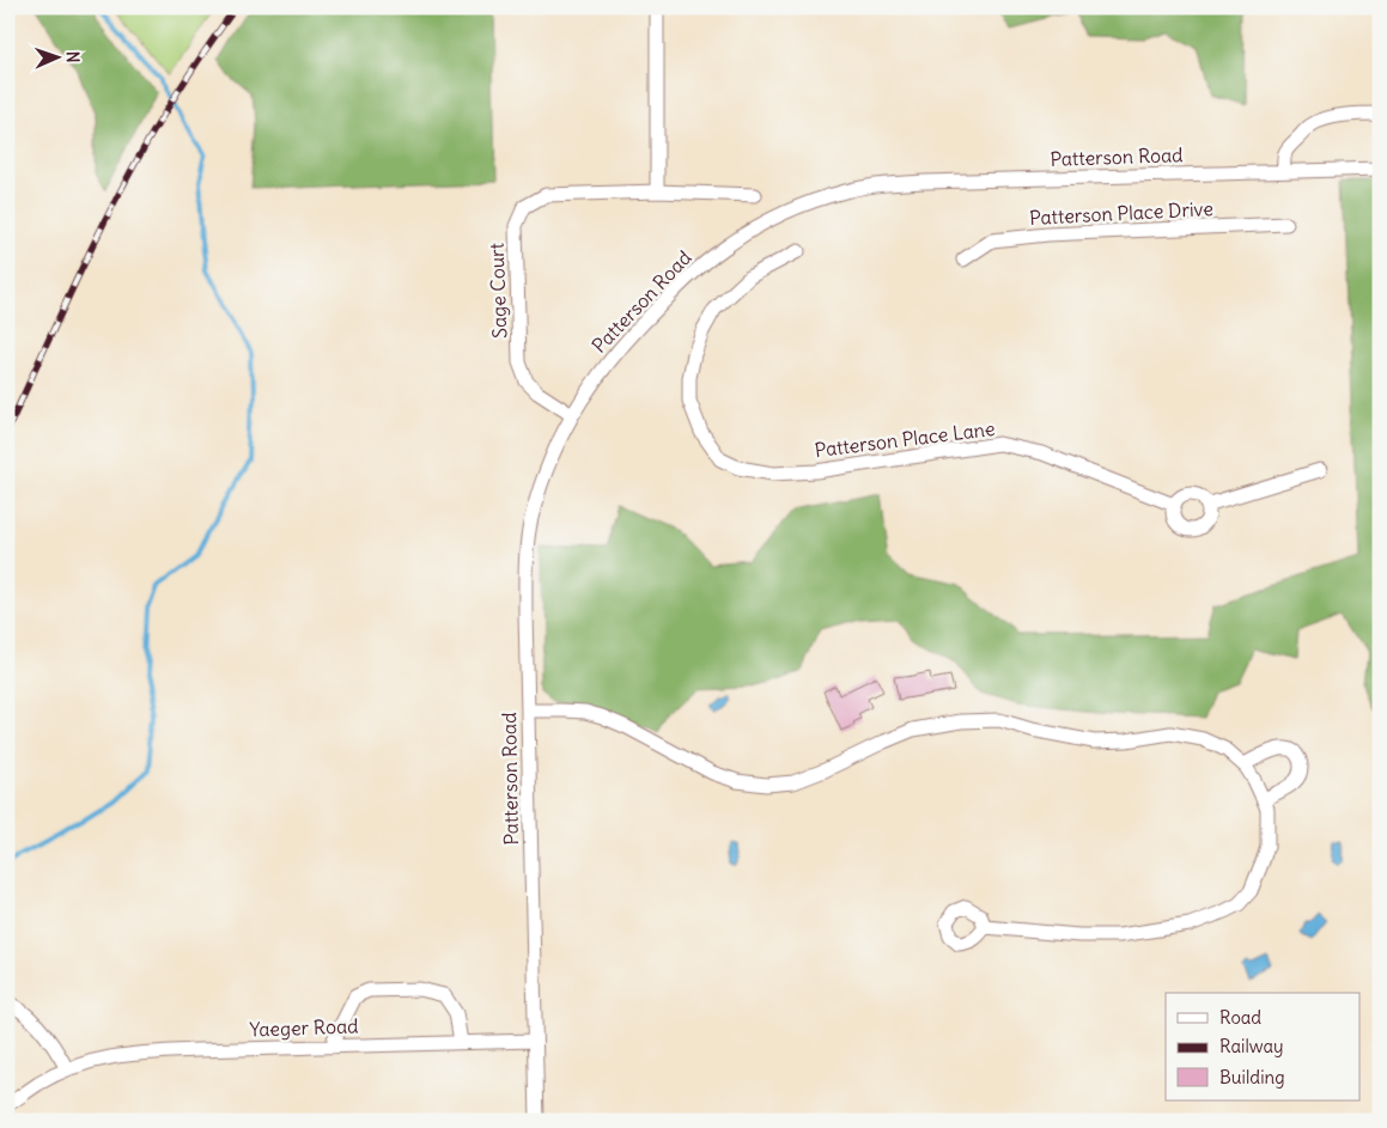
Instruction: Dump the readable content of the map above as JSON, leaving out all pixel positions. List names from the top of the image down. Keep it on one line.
{"streets":{"street":["Patterson Road","Patterson Place Drive","Sage Court","Patterson Place Lane","Yaeger Road"]},"crossings":[["Patterson Road","Sage Court"],["Patterson Road","Yaeger Road"]],"legend":["Road","Railway","Building"],"north":"right"}
